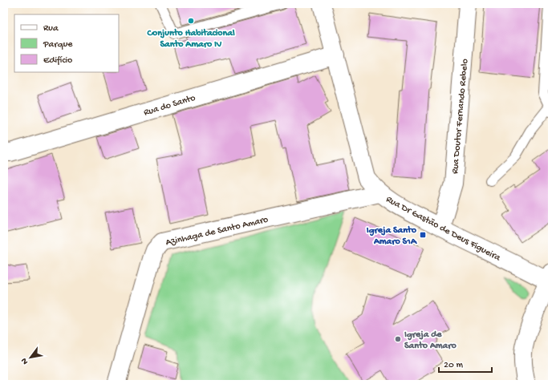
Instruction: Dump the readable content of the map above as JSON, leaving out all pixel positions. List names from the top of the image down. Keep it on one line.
{"streets":{"street":["Rua do Santo","Rua Doutor Fernando Rebelo","Rua Dr Gastão de Deus Figueira","Azinhaga de Santo Amaro"]},"crossings":[["Rua do Santo","Rua Dr Gastão de Deus Figueira"],["Rua Doutor Fernando Rebelo","Rua Dr Gastão de Deus Figueira"],["Rua Dr Gastão de Deus Figueira","Azinhaga de Santo Amaro"]],"places":{"other":["Conjunto Habitacional Santo Amaro IV","Igreja de Santo Amaro"],"transit":["Igreja Santo Amaro S1A"]},"legend":["Rua","Parque","Edifício"],"scale_bar":"20 m","north":"bottom left"}
